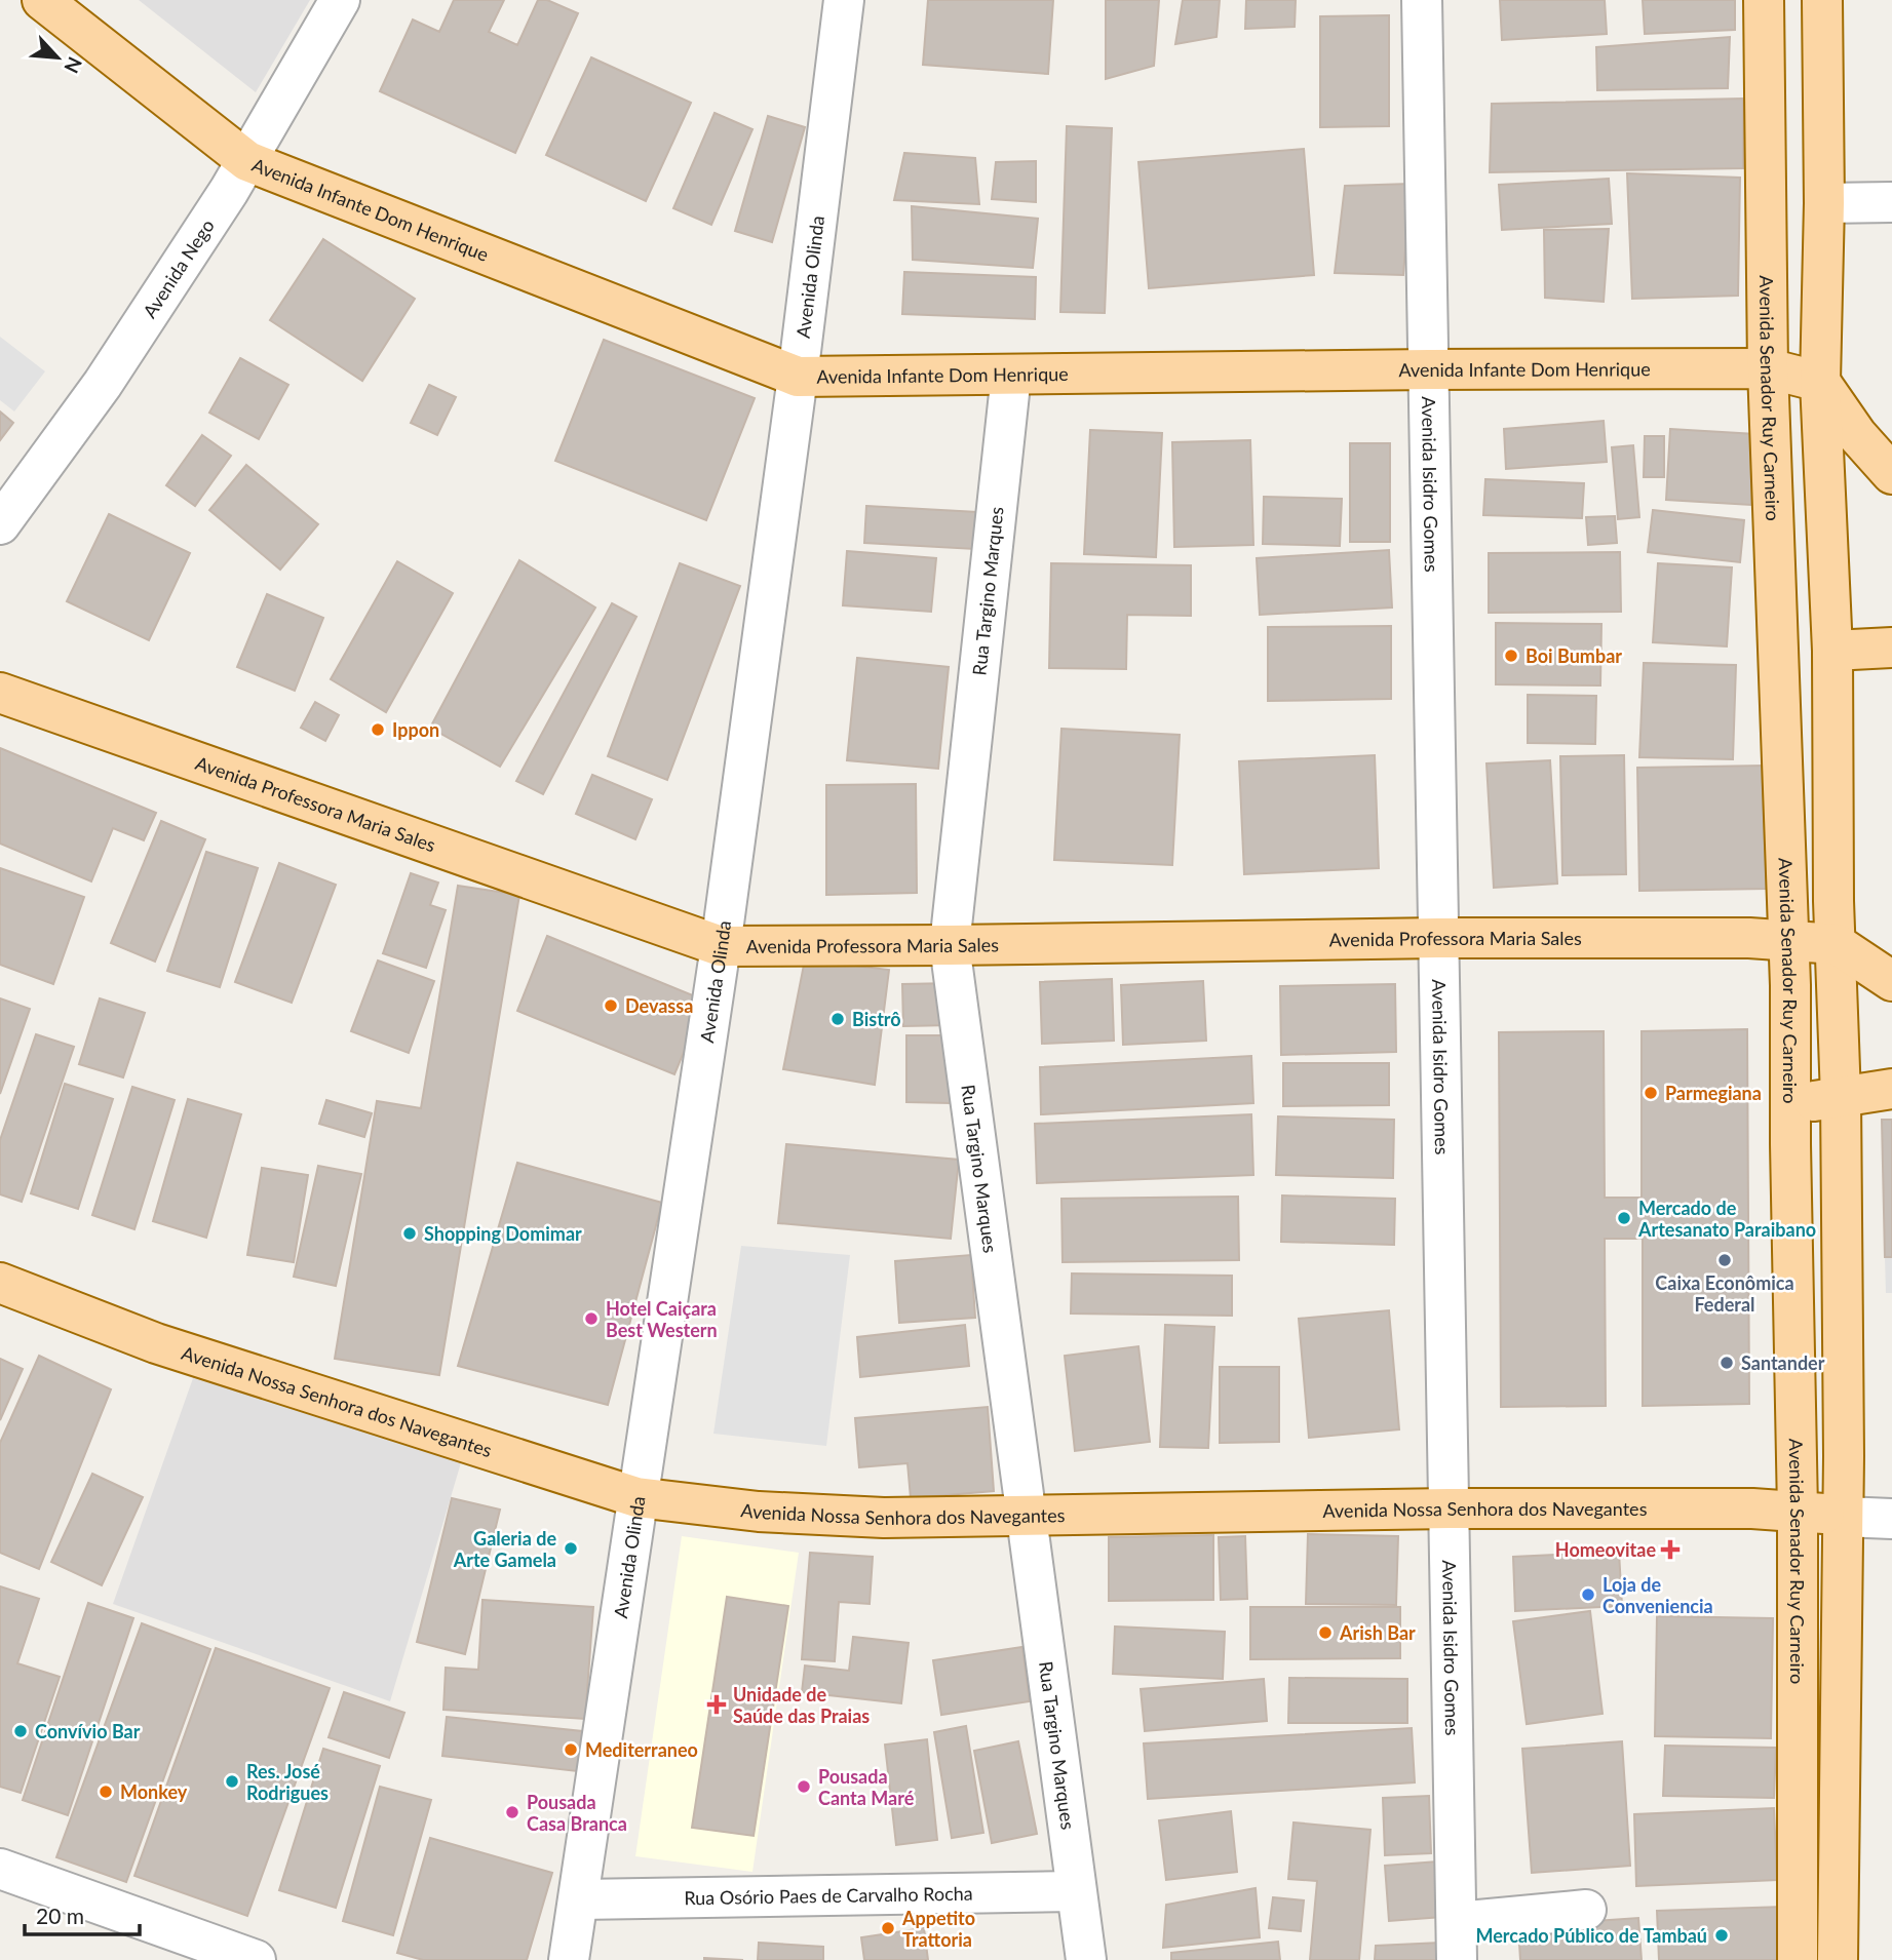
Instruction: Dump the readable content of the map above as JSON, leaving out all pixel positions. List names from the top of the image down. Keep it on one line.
{"streets":{"main road":["Avenida Infante Dom Henrique","Avenida Senador Ruy Carneiro","Avenida Professora Maria Sales","Avenida Nossa Senhora dos Navegantes"],"street":["Avenida Nego","Avenida Olinda","Avenida Isidro Gomes","Rua Targino Marques","Rua Osório Paes de Carvalho Rocha"]},"crossings":[["Avenida Infante Dom Henrique","Avenida Nego"],["Avenida Infante Dom Henrique","Avenida Olinda"],["Avenida Infante Dom Henrique","Avenida Senador Ruy Carneiro"],["Avenida Infante Dom Henrique","Avenida Isidro Gomes"],["Avenida Infante Dom Henrique","Rua Targino Marques"],["Avenida Olinda","Avenida Professora Maria Sales"],["Avenida Olinda","Avenida Nossa Senhora dos Navegantes"],["Avenida Olinda","Rua Osório Paes de Carvalho Rocha"],["Avenida Senador Ruy Carneiro","Avenida Professora Maria Sales"],["Avenida Senador Ruy Carneiro","Avenida Nossa Senhora dos Navegantes"],["Avenida Isidro Gomes","Avenida Professora Maria Sales"],["Avenida Isidro Gomes","Avenida Nossa Senhora dos Navegantes"],["Rua Targino Marques","Avenida Professora Maria Sales"],["Rua Targino Marques","Avenida Nossa Senhora dos Navegantes"],["Rua Targino Marques","Rua Osório Paes de Carvalho Rocha"]],"places":{"other":["Boi Bumbar","Ippon","Devassa","Bistrô","Parmegiana","Mercado de Artesanato Paraibano","Shopping Domimar","Caixa Econômica Federal","Hotel Caiçara Best Western","Santander","Galeria de Arte Gamela","Loja de Conveniencia","Arish Bar","Convívio Bar","Mediterraneo","Res. José Rodrigues","Pousada Canta Maré","Monkey","Pousada Casa Branca","Appetito Trattoria","Mercado Público de Tambaú"],"health":["Homeovitae","Unidade de Saúde das Praias"]},"scale_bar":"20 m","north":"bottom right"}
